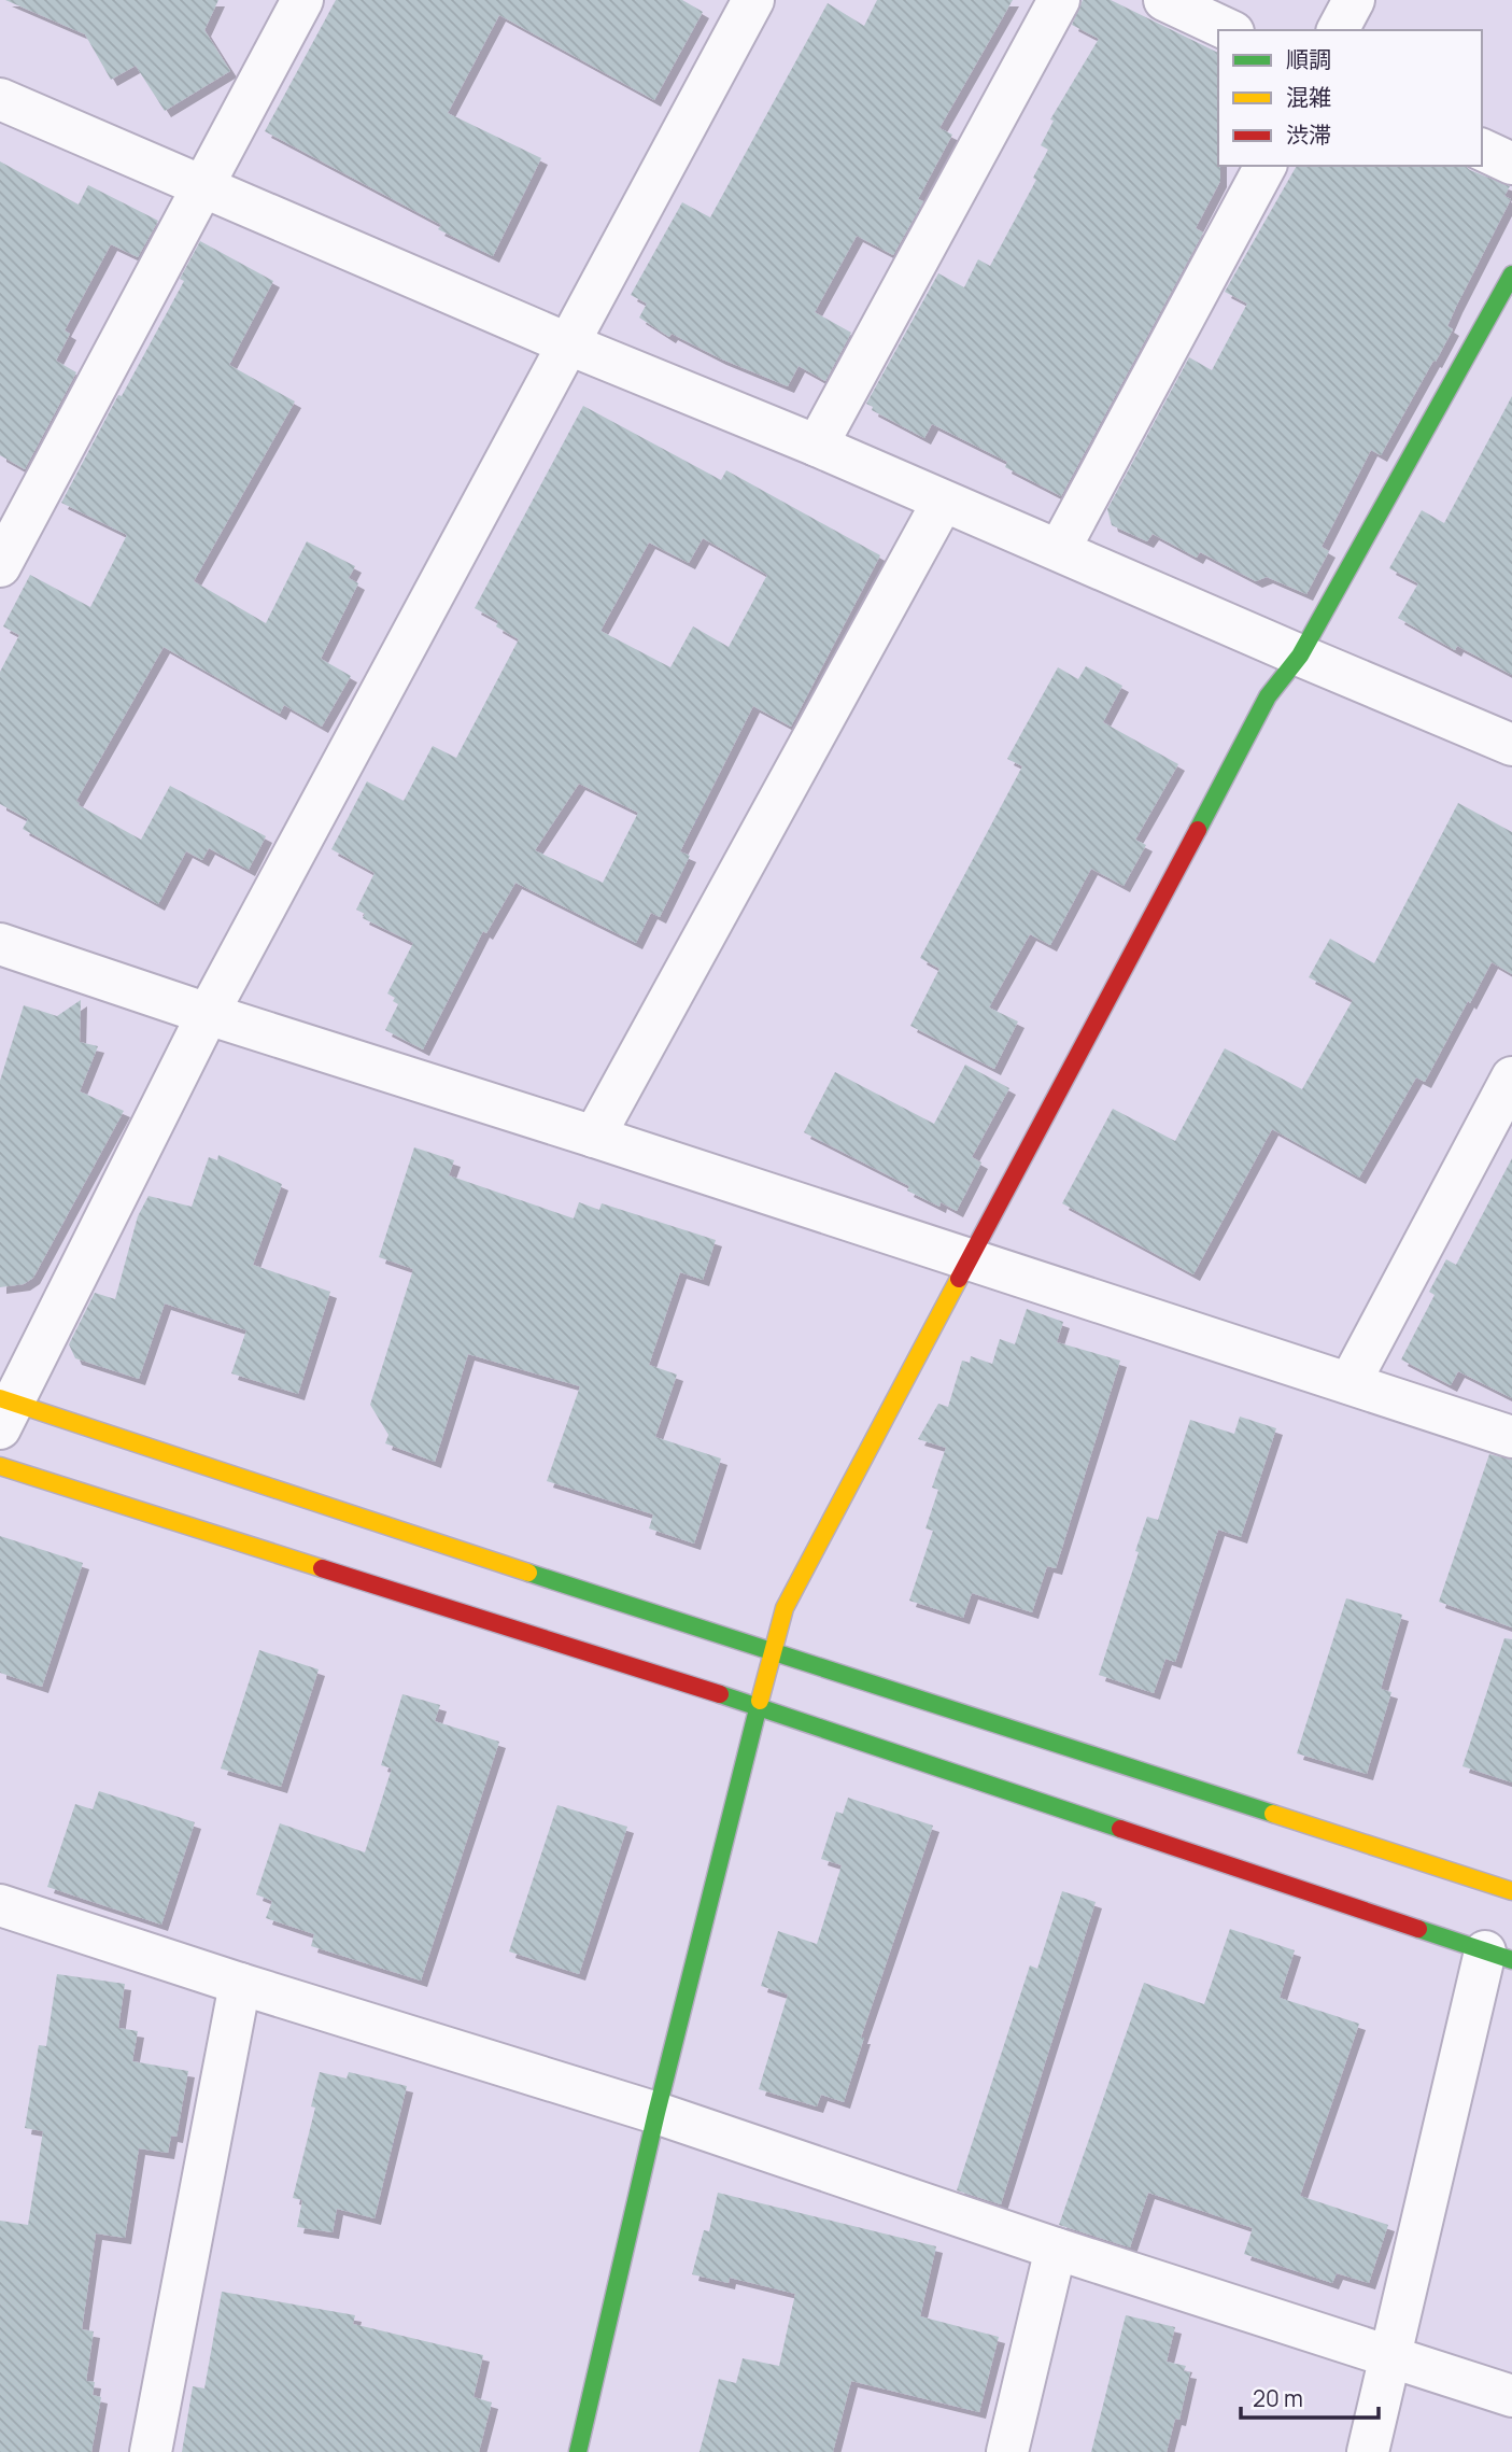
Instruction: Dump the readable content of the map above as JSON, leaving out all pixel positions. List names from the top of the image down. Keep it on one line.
{"legend":["順調","混雑","渋滞"],"scale_bar":"20 m"}
